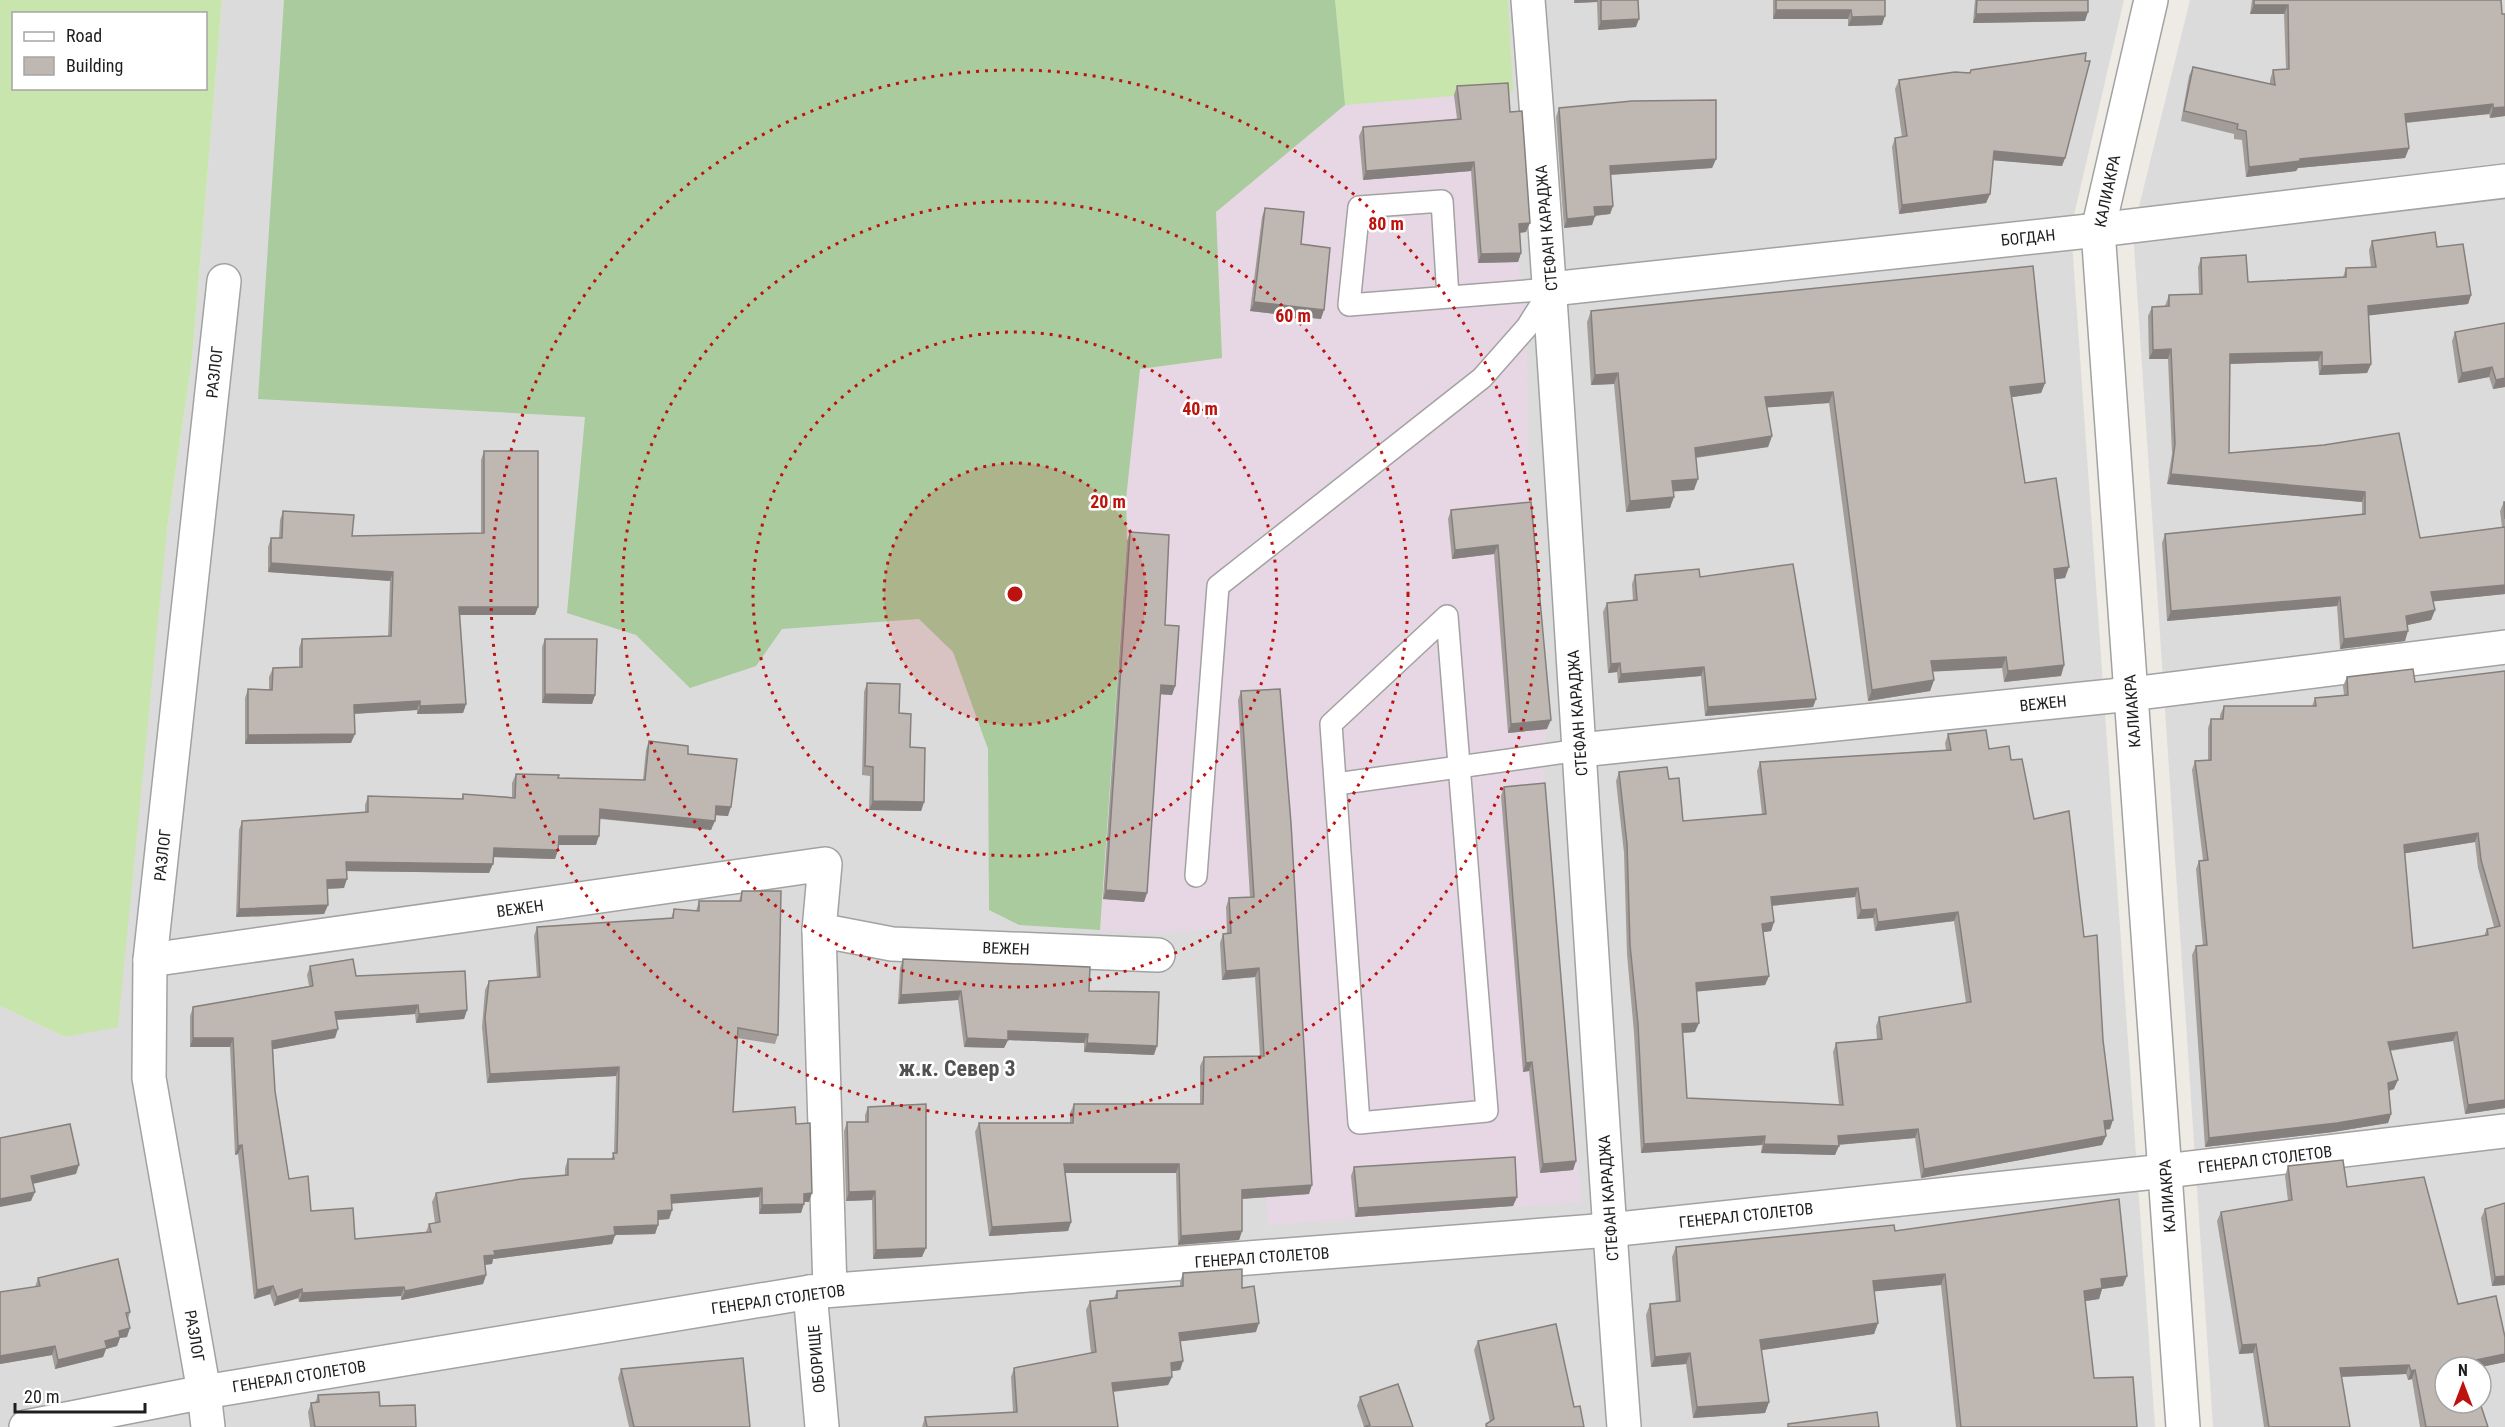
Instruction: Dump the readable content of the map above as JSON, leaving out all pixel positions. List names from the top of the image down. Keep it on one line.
{"streets":{"street":["КАЛИАКРА","СТЕФАН КАРАДЖА","БОГДАН","РАЗЛОГ","ВЕЖЕН","ГЕНЕРАЛ СТОЛЕТОВ","ОБОРИЩЕ"]},"crossings":[["КАЛИАКРА","БОГДАН"],["КАЛИАКРА","ВЕЖЕН"],["КАЛИАКРА","ГЕНЕРАЛ СТОЛЕТОВ"],["СТЕФАН КАРАДЖА","БОГДАН"],["СТЕФАН КАРАДЖА","ВЕЖЕН"],["СТЕФАН КАРАДЖА","ГЕНЕРАЛ СТОЛЕТОВ"],["РАЗЛОГ","ВЕЖЕН"],["РАЗЛОГ","ГЕНЕРАЛ СТОЛЕТОВ"],["ВЕЖЕН","ГЕНЕРАЛ СТОЛЕТОВ"],["ВЕЖЕН","ОБОРИЩЕ"],["ГЕНЕРАЛ СТОЛЕТОВ","ОБОРИЩЕ"]],"districts":["ж.к. Север 3"],"legend":["Road","Building"],"scale_bar":"20 m","north":"top","rings":["80 m","60 m","40 m","20 m"]}
